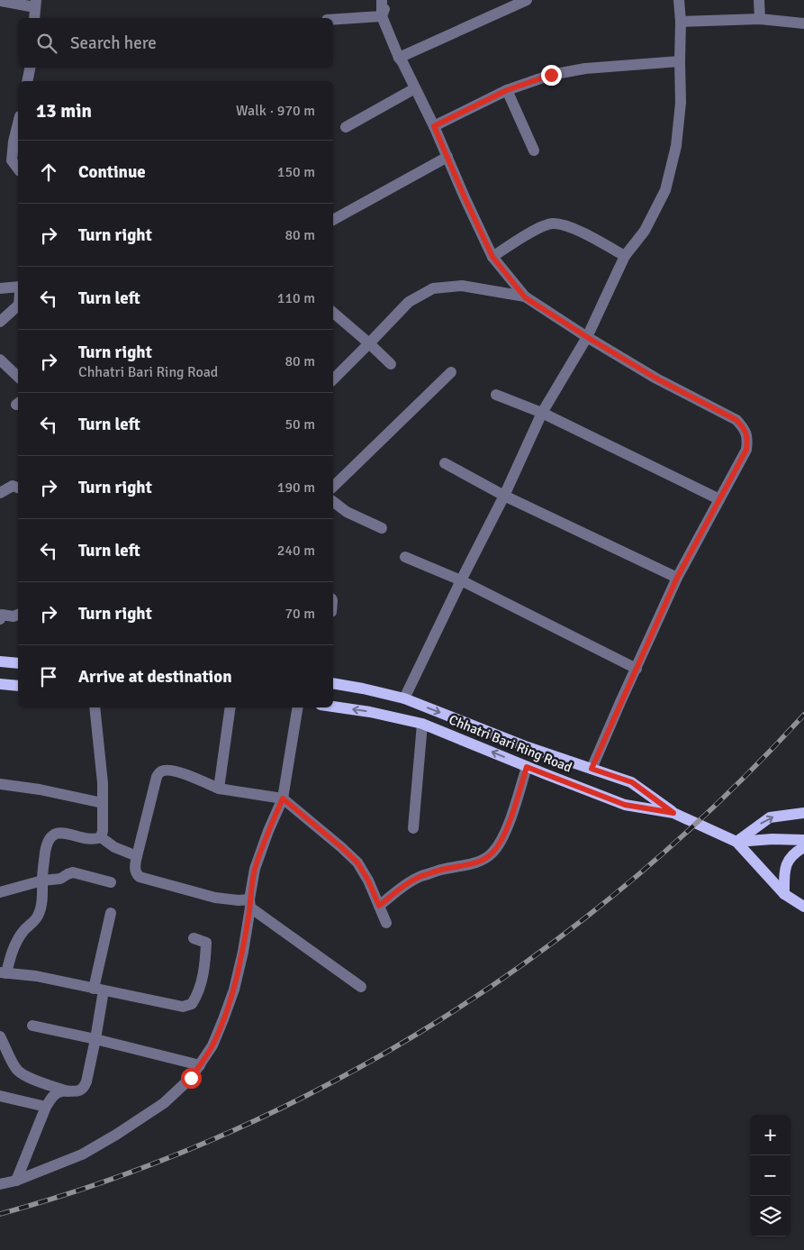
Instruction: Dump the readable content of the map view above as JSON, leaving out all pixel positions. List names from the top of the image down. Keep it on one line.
{"streets":{"main road":["Chhatri Bari Ring Road"]},"page":{"search":"Search here","heading":["13 min","Walk · 970 m"],"list":[["Continue","150 m"],["Turn right","80 m"],["Turn left","110 m"],["Turn right","Chhatri Bari Ring Road","80 m"],["Turn left","50 m"],["Turn right","190 m"],["Turn left","240 m"],["Turn right","70 m"],"Arrive at destination"],"map_buttons":["+","−"]}}
